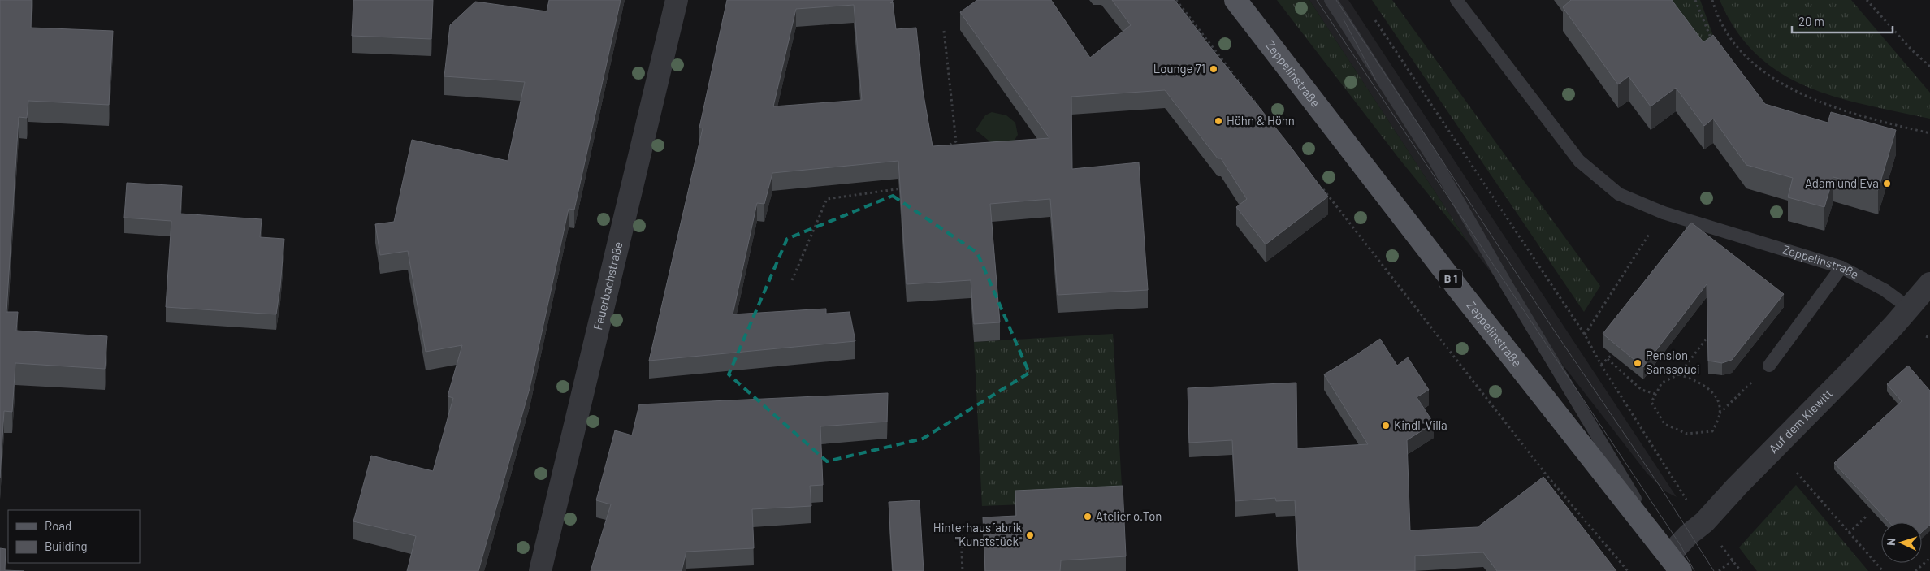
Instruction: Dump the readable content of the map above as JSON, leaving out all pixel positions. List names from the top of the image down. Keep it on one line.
{"streets":{"main road":["Zeppelinstraße","B 1"],"street":["Feuerbachstraße","Auf dem Kiewitt"]},"crossings":[["Zeppelinstraße","Auf dem Kiewitt"]],"places":["Lounge 71","Höhn & Höhn","Adam und Eva","Pension Sanssouci","Kindl-Villa","Atelier o.Ton","Hinterhausfabrik \"Kunststück\""],"legend":["Road","Building"],"scale_bar":"20 m","north":"left"}
